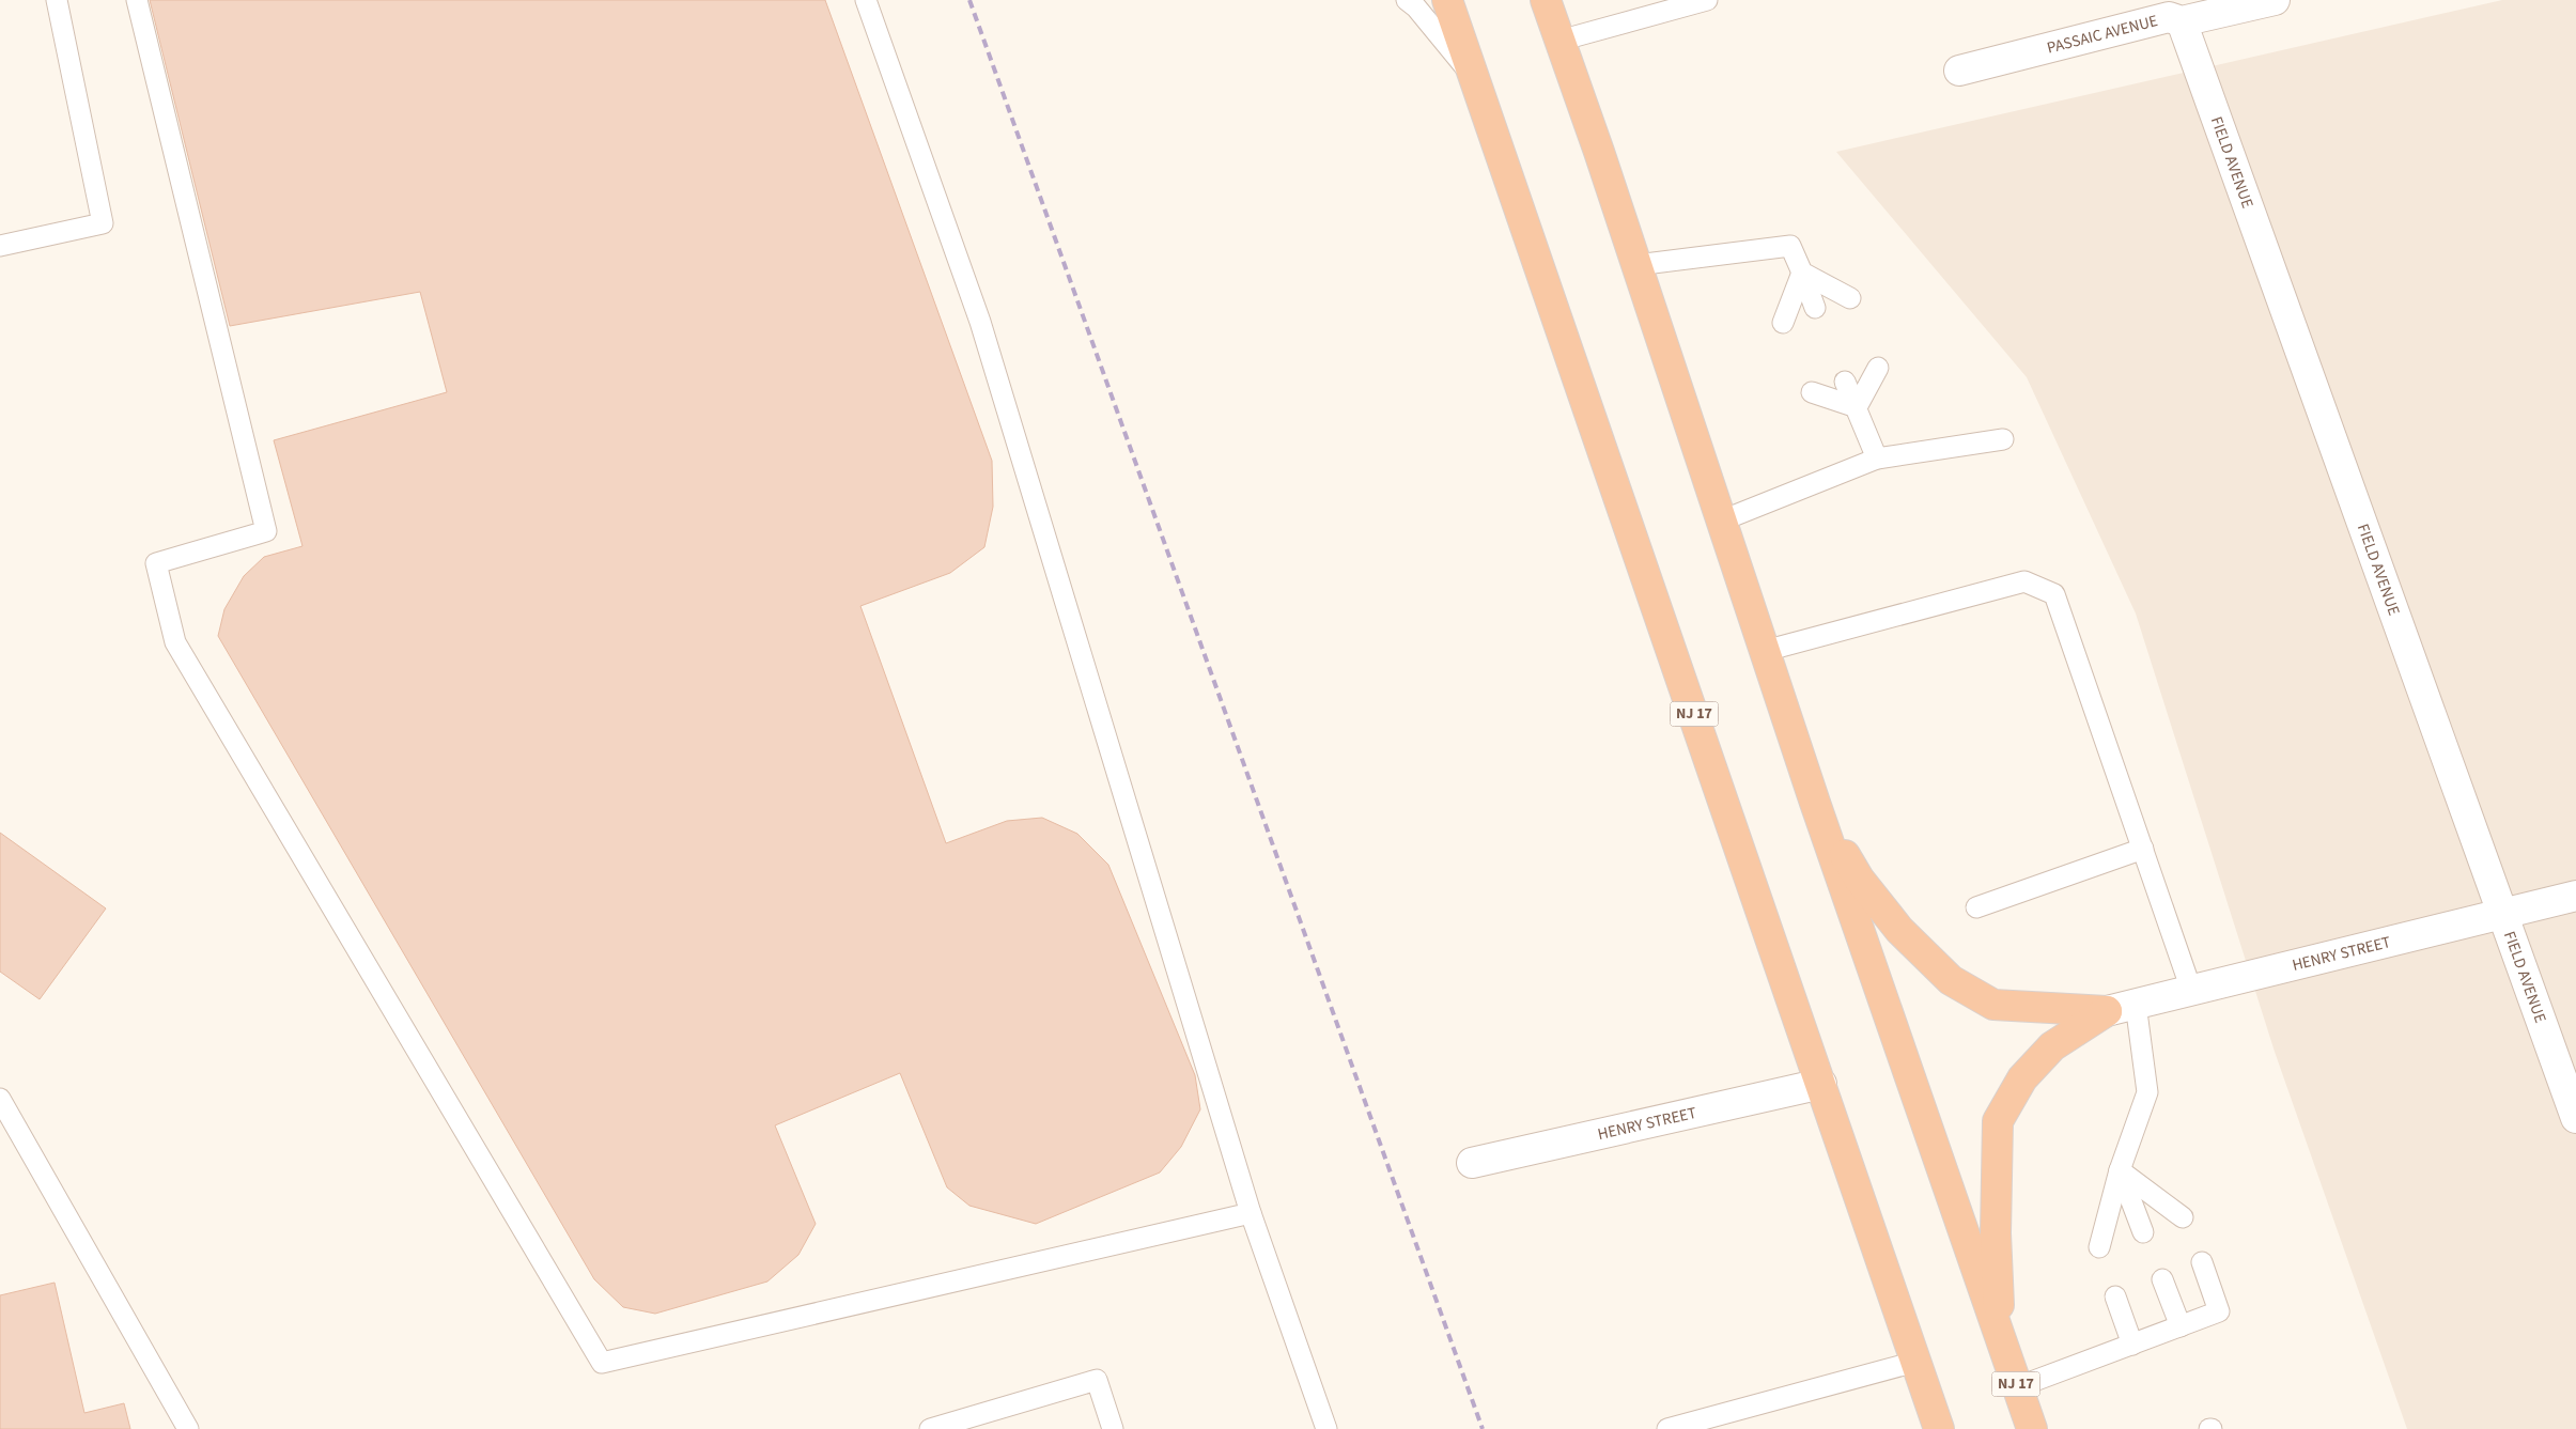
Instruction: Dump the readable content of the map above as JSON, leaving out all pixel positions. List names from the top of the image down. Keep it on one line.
{"streets":{"highway":["NJ 17"],"street":["PASSAIC AVENUE","FIELD AVENUE","HENRY STREET"]},"crossings":[["PASSAIC AVENUE","FIELD AVENUE"],["FIELD AVENUE","HENRY STREET"],["NJ 17","HENRY STREET"]]}
